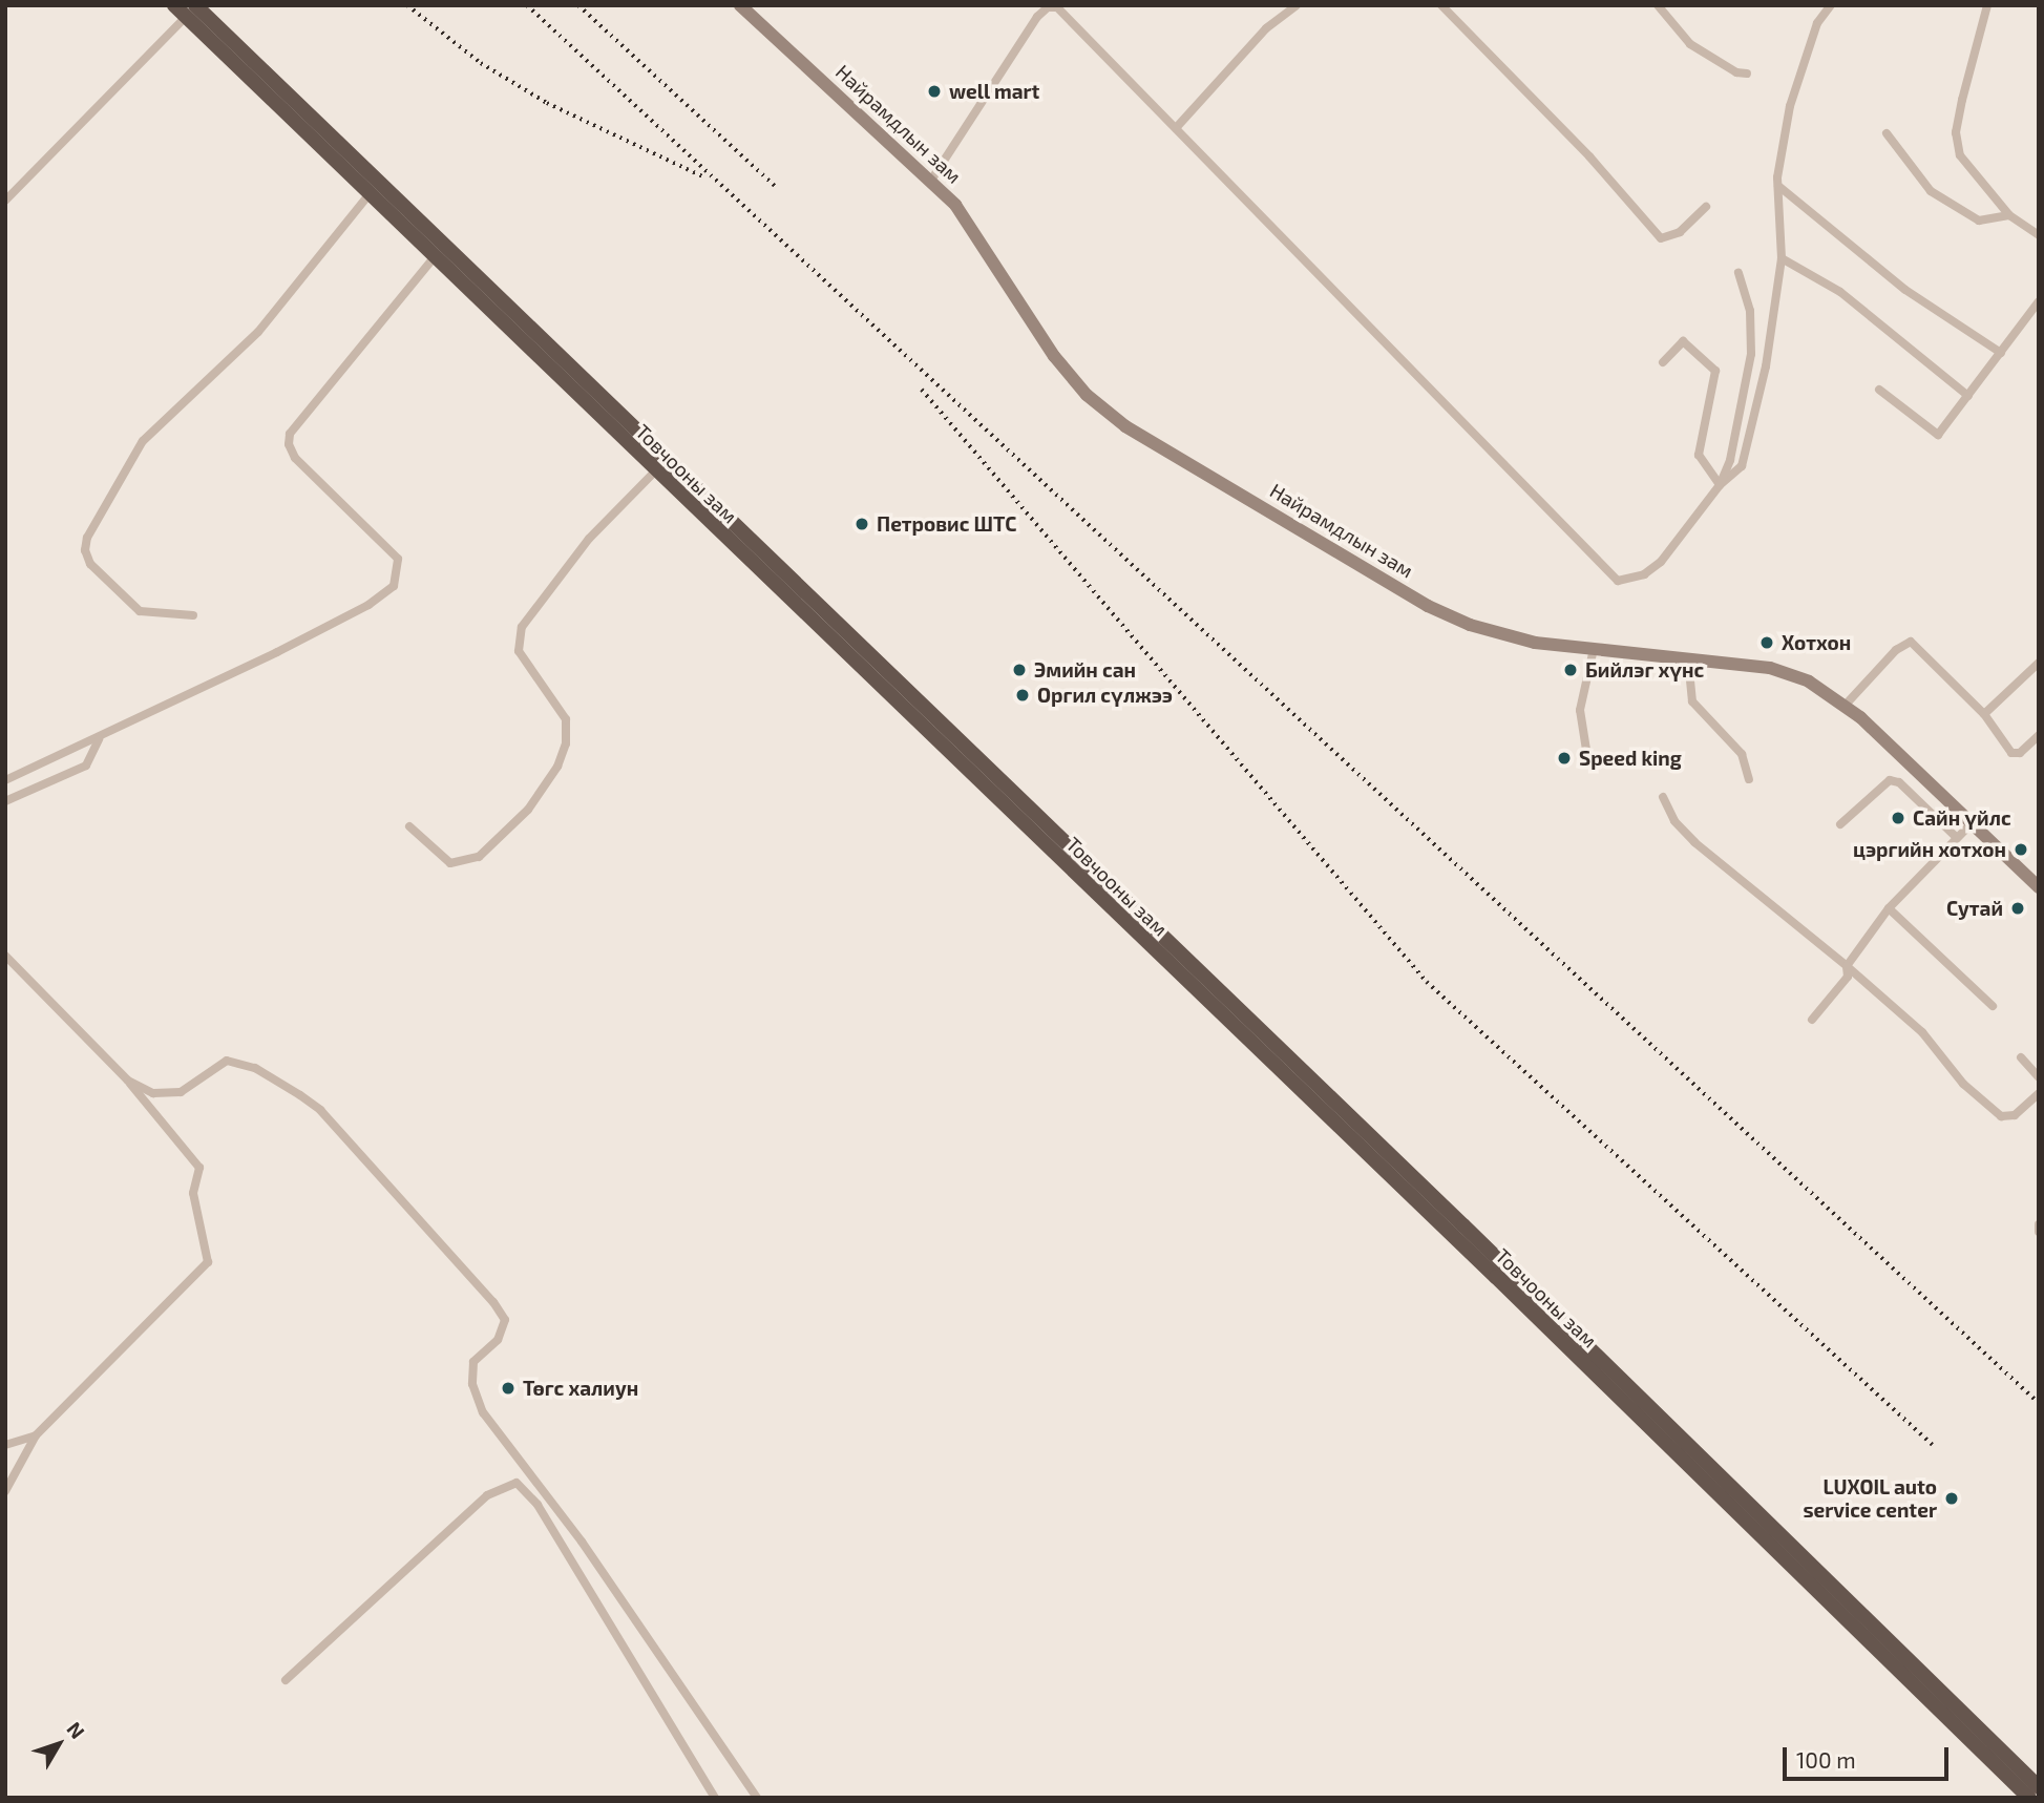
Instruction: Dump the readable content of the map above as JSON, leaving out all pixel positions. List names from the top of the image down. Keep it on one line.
{"streets":{"highway":["Товчооны зам"],"main road":["Найрамдлын зам"]},"places":["well mart","Петровис ШТС","Хотхон","Эмийн сан","Бийлэг хүнс","Оргил сүлжээ","Speed king","Сайн үйлс","цэргийн хотхон","Сутай","Төгс халиун","LUXOIL auto service center"],"scale_bar":"100 m","north":"top right"}
